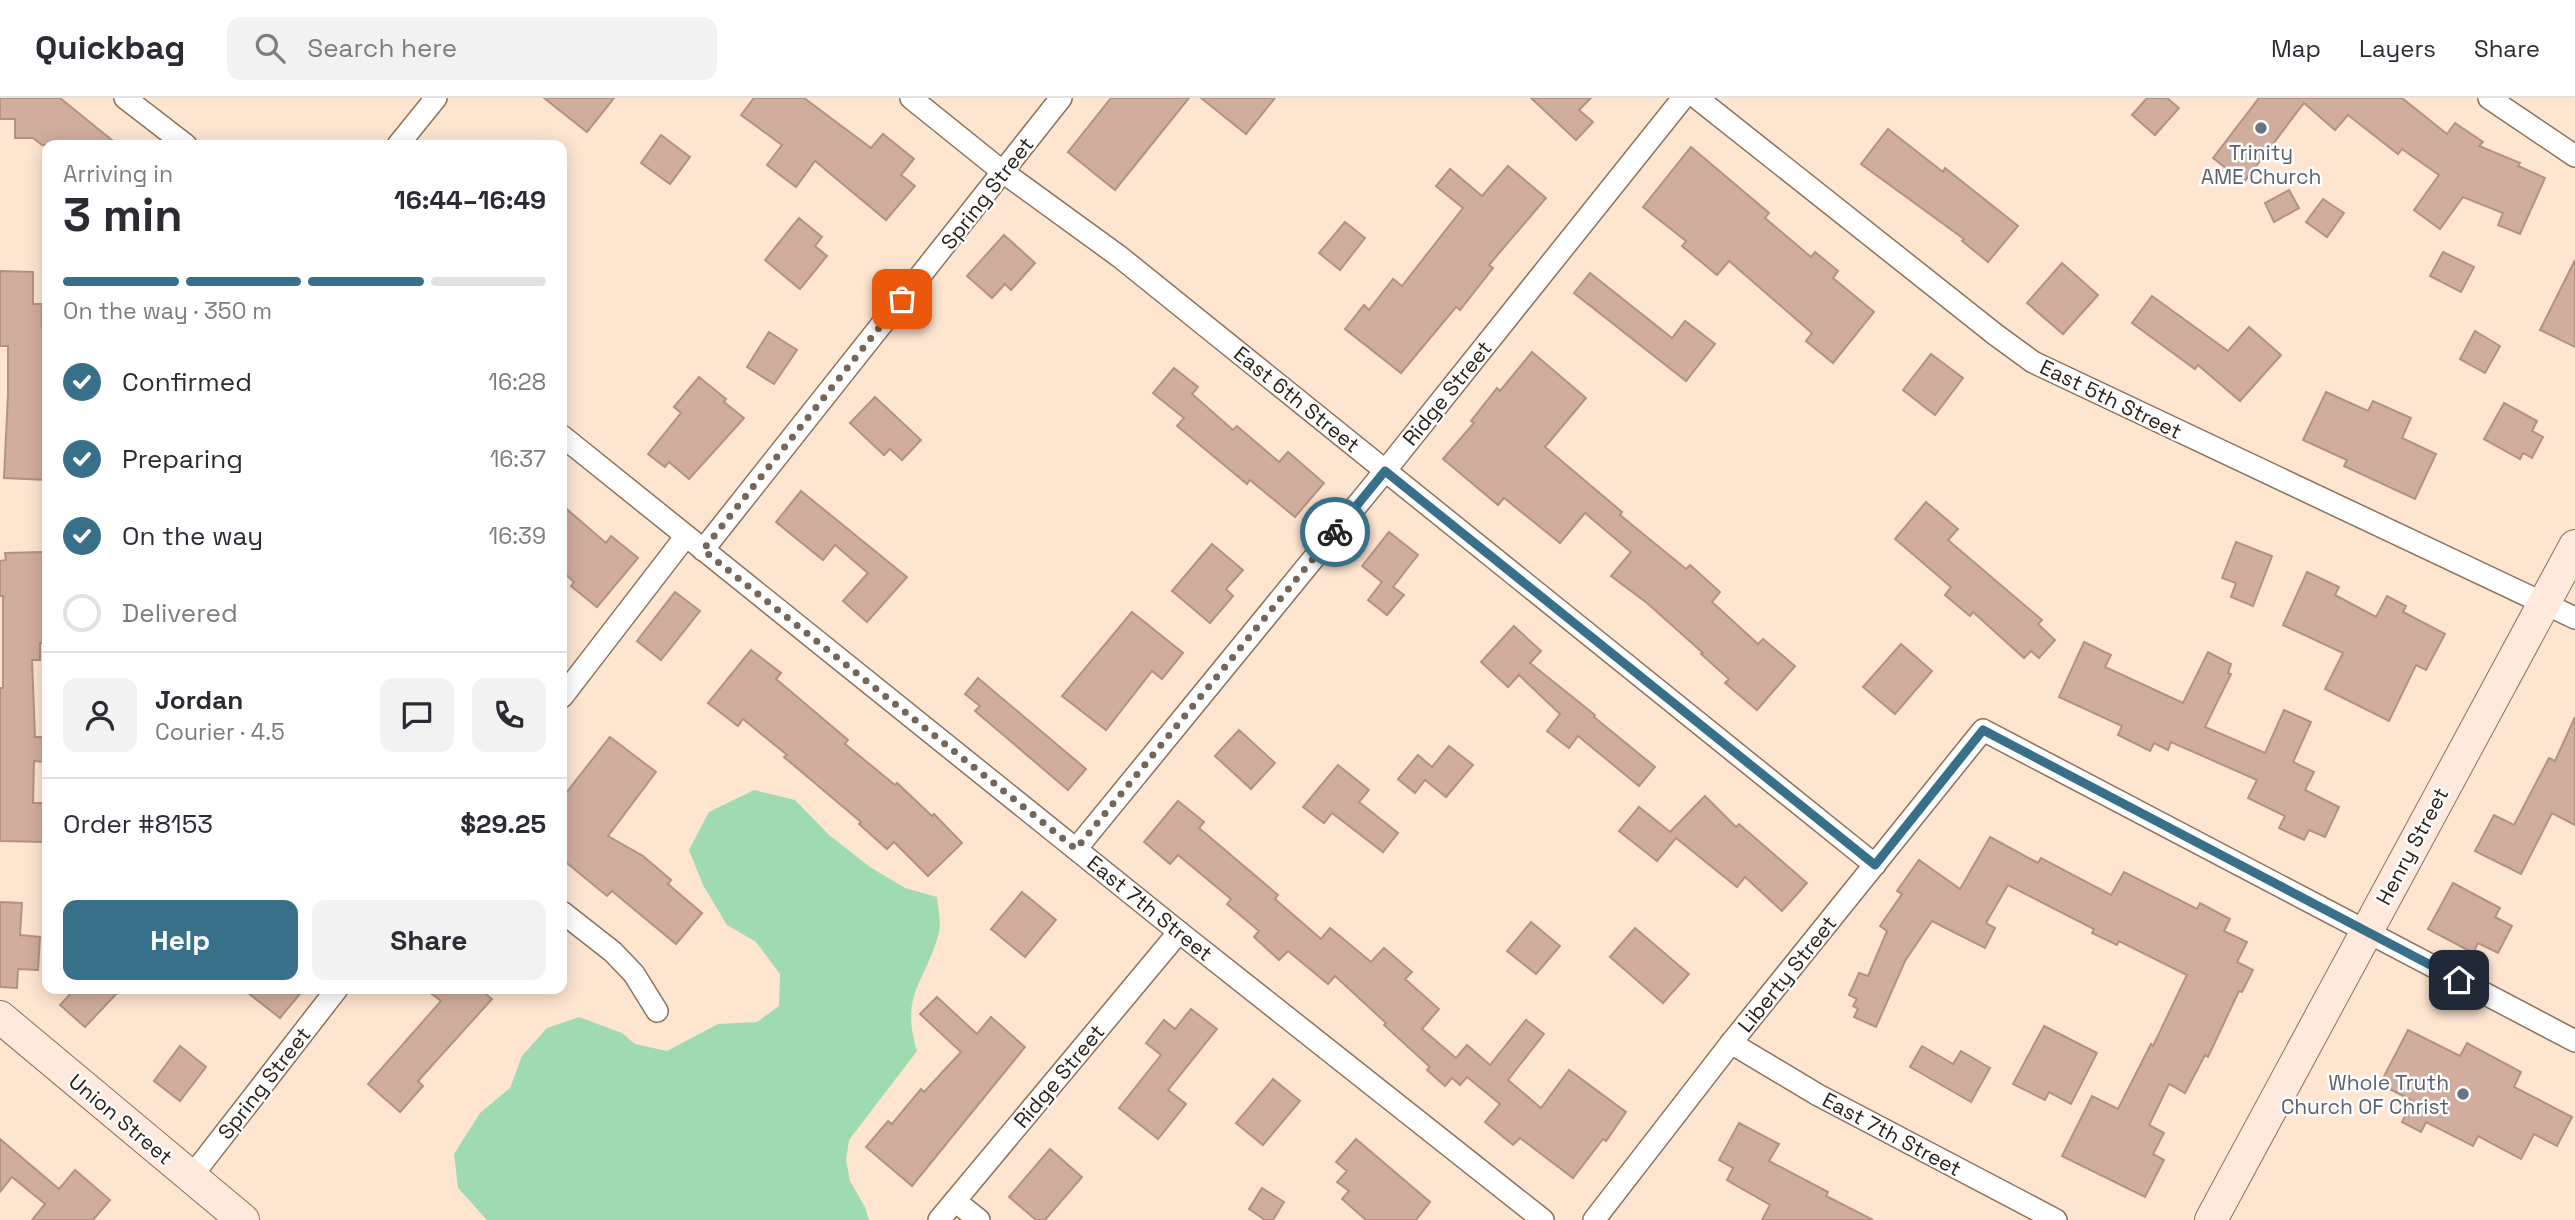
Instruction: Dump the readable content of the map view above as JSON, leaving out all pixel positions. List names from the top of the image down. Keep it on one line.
{"streets":{"street":["Spring Street","Ridge Street","East 6th Street","East 5th Street","Henry Street","East 7th Street","Liberty Street","Union Street"]},"crossings":[["Spring Street","East 6th Street"],["Spring Street","East 7th Street"],["Spring Street","Union Street"],["Ridge Street","East 6th Street"],["Ridge Street","East 7th Street"],["East 6th Street","Liberty Street"],["East 5th Street","Henry Street"],["Henry Street","Liberty Street"],["East 7th Street","Liberty Street"]],"places":["Trinity AME Church","Whole Truth Church OF Christ"],"page":{"header":"Quickbag","search":"Search here","nav":["Map","Layers","Share"],"heading":["3 min","Arriving in","16:44–16:49"],"panel":["Jordan","Courier · 4.5","Order #8153","$29.25"],"bar":"On the way · 350 m","list":[["Confirmed","16:28"],["Preparing","16:37"],["On the way","16:39"],"Delivered"],"buttons":["Help","Share"]}}
